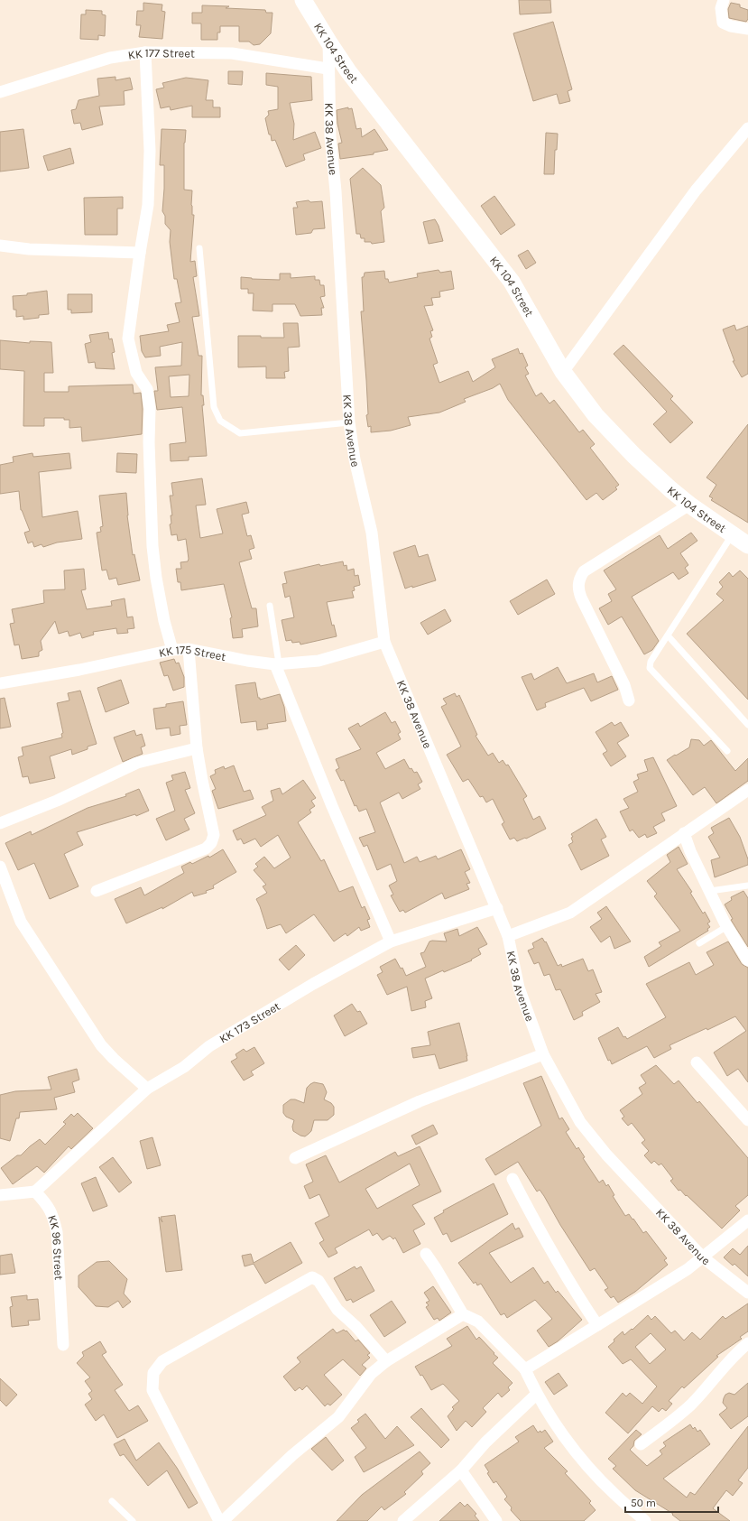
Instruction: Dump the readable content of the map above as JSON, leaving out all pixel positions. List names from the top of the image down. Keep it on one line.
{"streets":{"street":["KK 104 Street","KK 177 Street","KK 38 Avenue","KK 175 Street","KK 173 Street","KK 96 Street"]},"crossings":[["KK 104 Street","KK 38 Avenue"],["KK 177 Street","KK 38 Avenue"],["KK 38 Avenue","KK 175 Street"],["KK 38 Avenue","KK 173 Street"],["KK 173 Street","KK 96 Street"]],"scale_bar":"50 m"}
